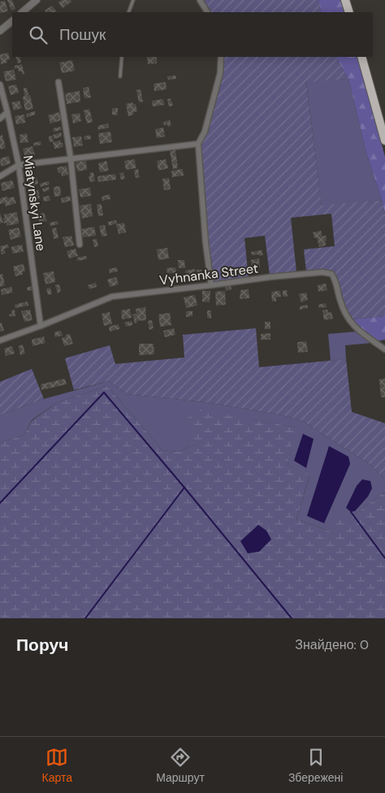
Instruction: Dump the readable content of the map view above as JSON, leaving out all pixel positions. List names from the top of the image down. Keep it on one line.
{"streets":{"street":["Miatynskyi Lane","Vyhnanka Street"]},"crossings":[["Miatynskyi Lane","Vyhnanka Street"]],"page":{"search":"Пошук","heading":["Поруч","Знайдено: 0"],"nav":["Карта","Маршрут","Збережені"]}}
